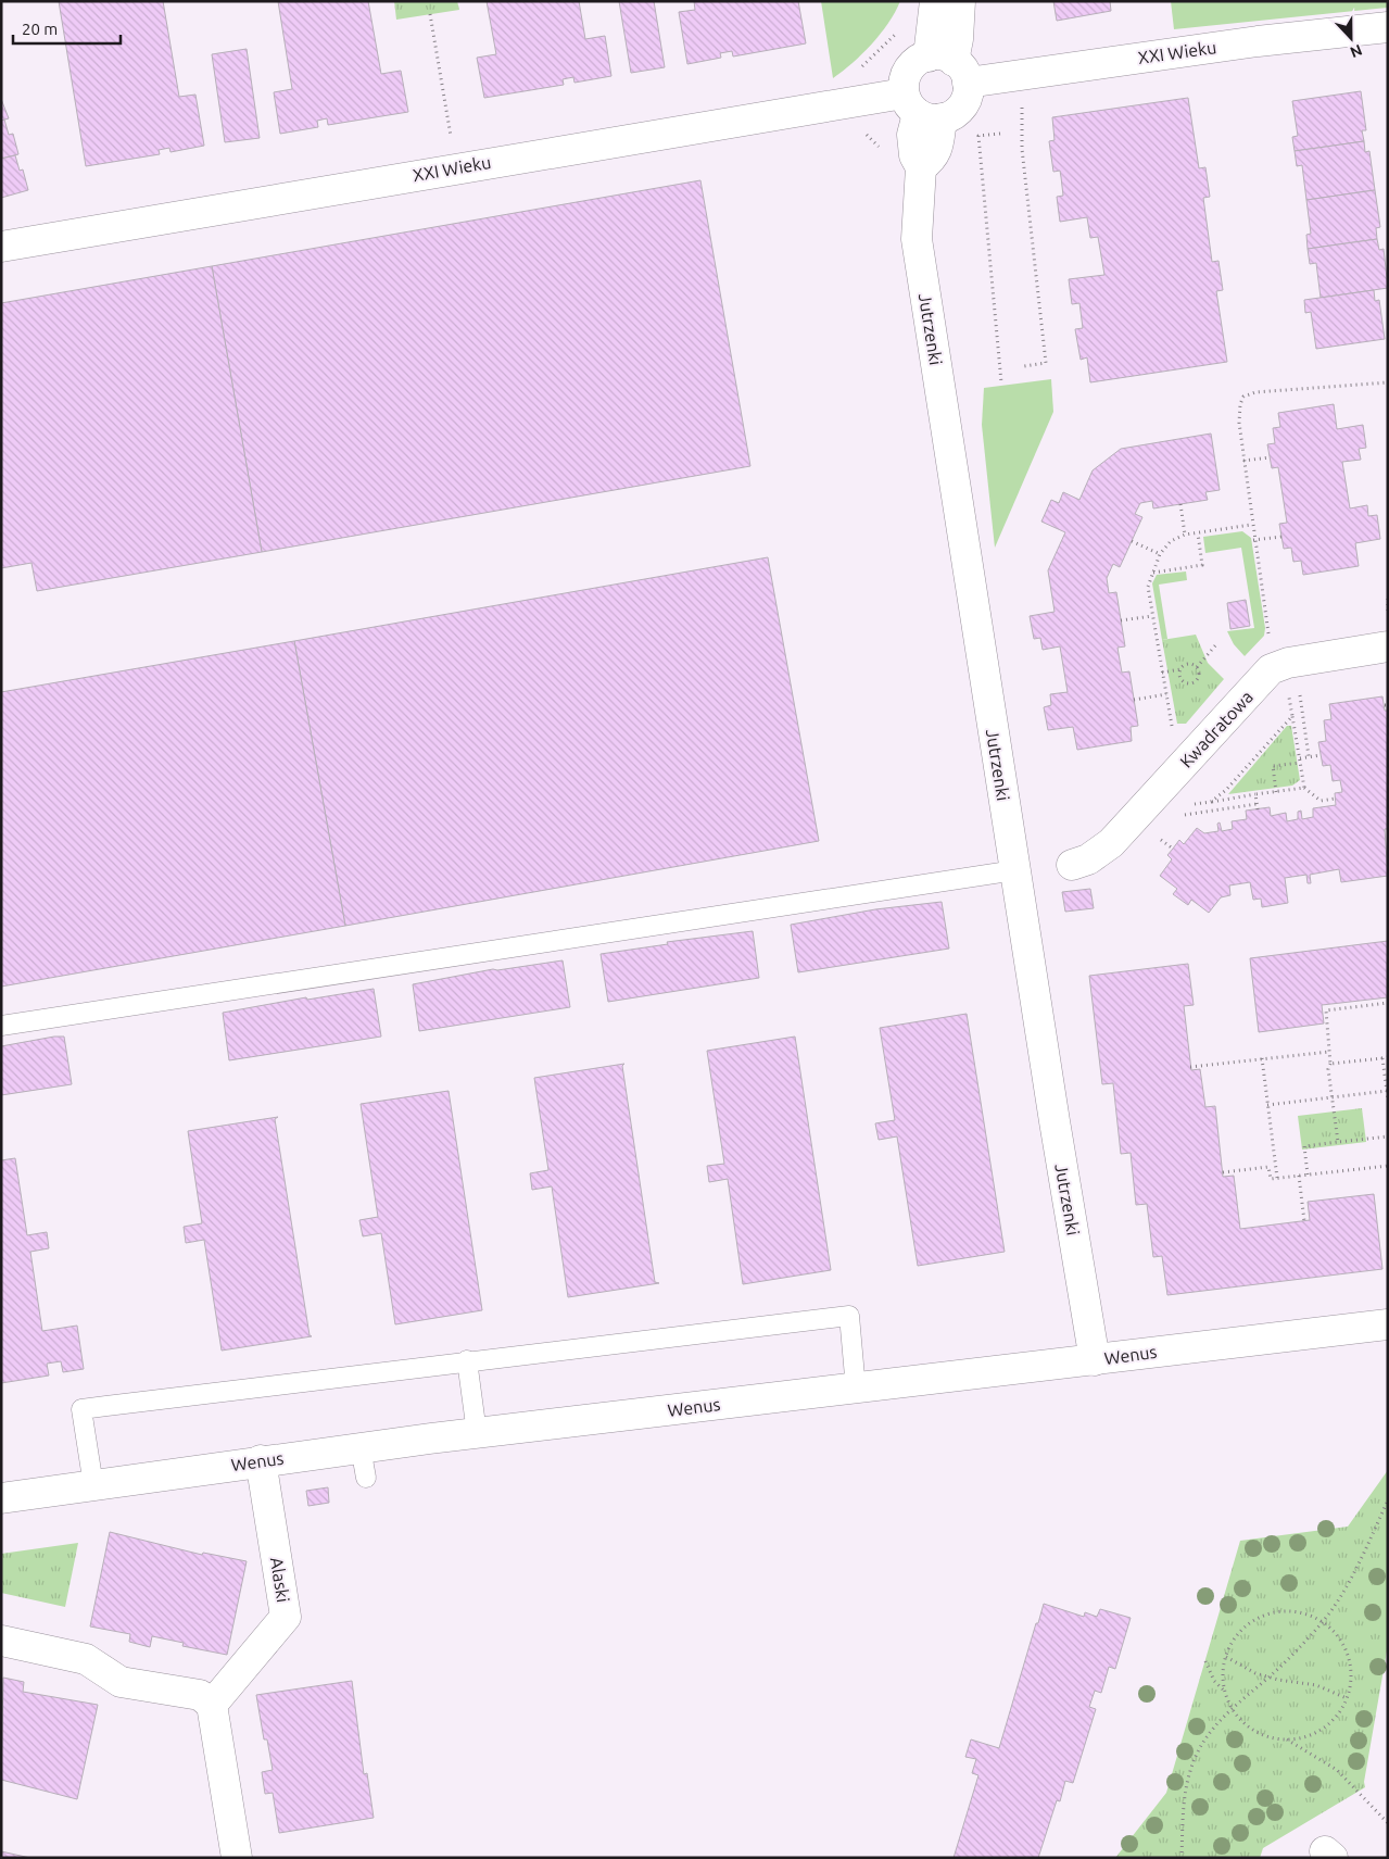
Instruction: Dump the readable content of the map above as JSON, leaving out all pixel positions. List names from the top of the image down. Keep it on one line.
{"streets":{"street":["XXI Wieku","Jutrzenki","Kwadratowa","Wenus","Alaski"]},"crossings":[["XXI Wieku","Jutrzenki"],["Jutrzenki","Wenus"],["Wenus","Alaski"]],"scale_bar":"20 m","north":"bottom"}
